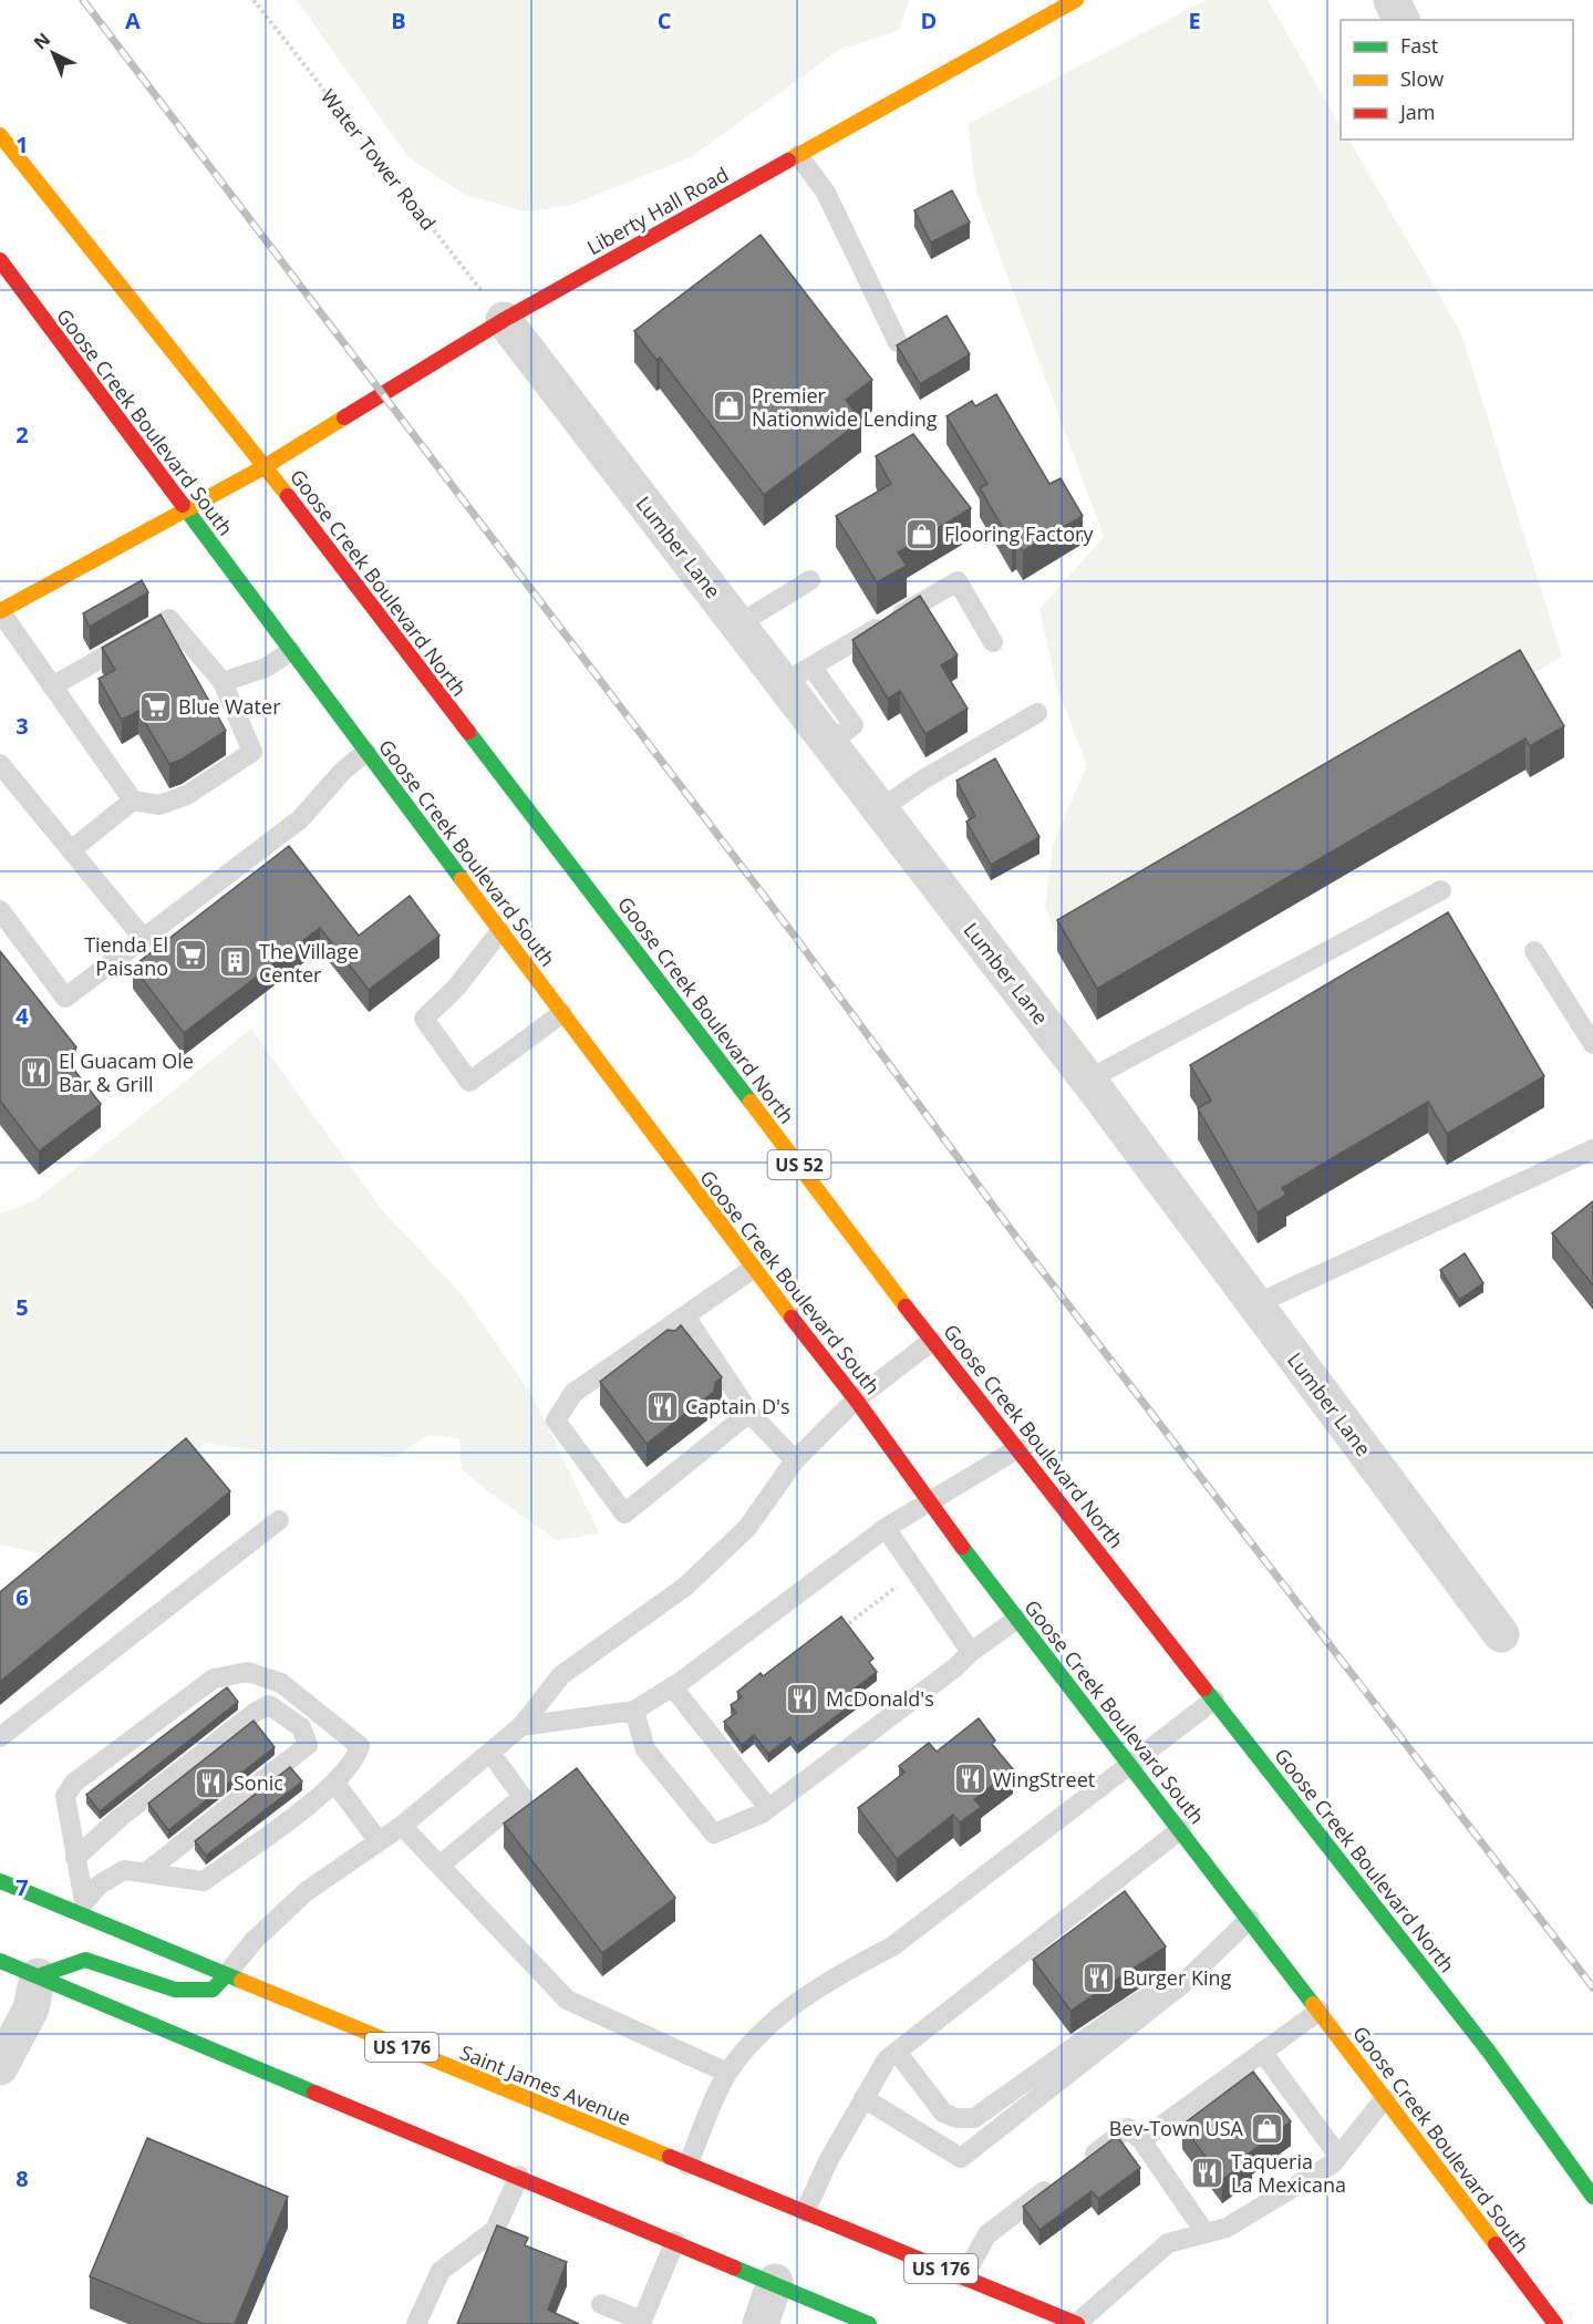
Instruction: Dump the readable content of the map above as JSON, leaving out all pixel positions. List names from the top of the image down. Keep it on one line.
{"streets":{"main road":["Liberty Hall Road","Goose Creek Boulevard South","Goose Creek Boulevard North","US 52","US 176","Saint James Avenue"],"street":["Lumber Lane"],"path":["Water Tower Road"]},"crossings":[["Water Tower Road","Liberty Hall Road"],["Water Tower Road","Lumber Lane"],["Liberty Hall Road","Goose Creek Boulevard South"],["Liberty Hall Road","Lumber Lane"],["Liberty Hall Road","Goose Creek Boulevard North"]],"places":{"shop":["Premier Nationwide Lending","Flooring Factory","Bev-Town USA"],"supermarket":["Blue Water","Tienda El Paisano"],"building":["The Village Center"],"restaurant":["El Guacam Ole Bar & Grill","Captain D's","McDonald's","WingStreet","Sonic","Burger King","Taqueria La Mexicana"]},"legend":["Fast","Slow","Jam"],"north":"top left","grid":{"columns":["A","B","C","D","E"],"rows":["1","2","3","4","5","6","7","8"]}}
